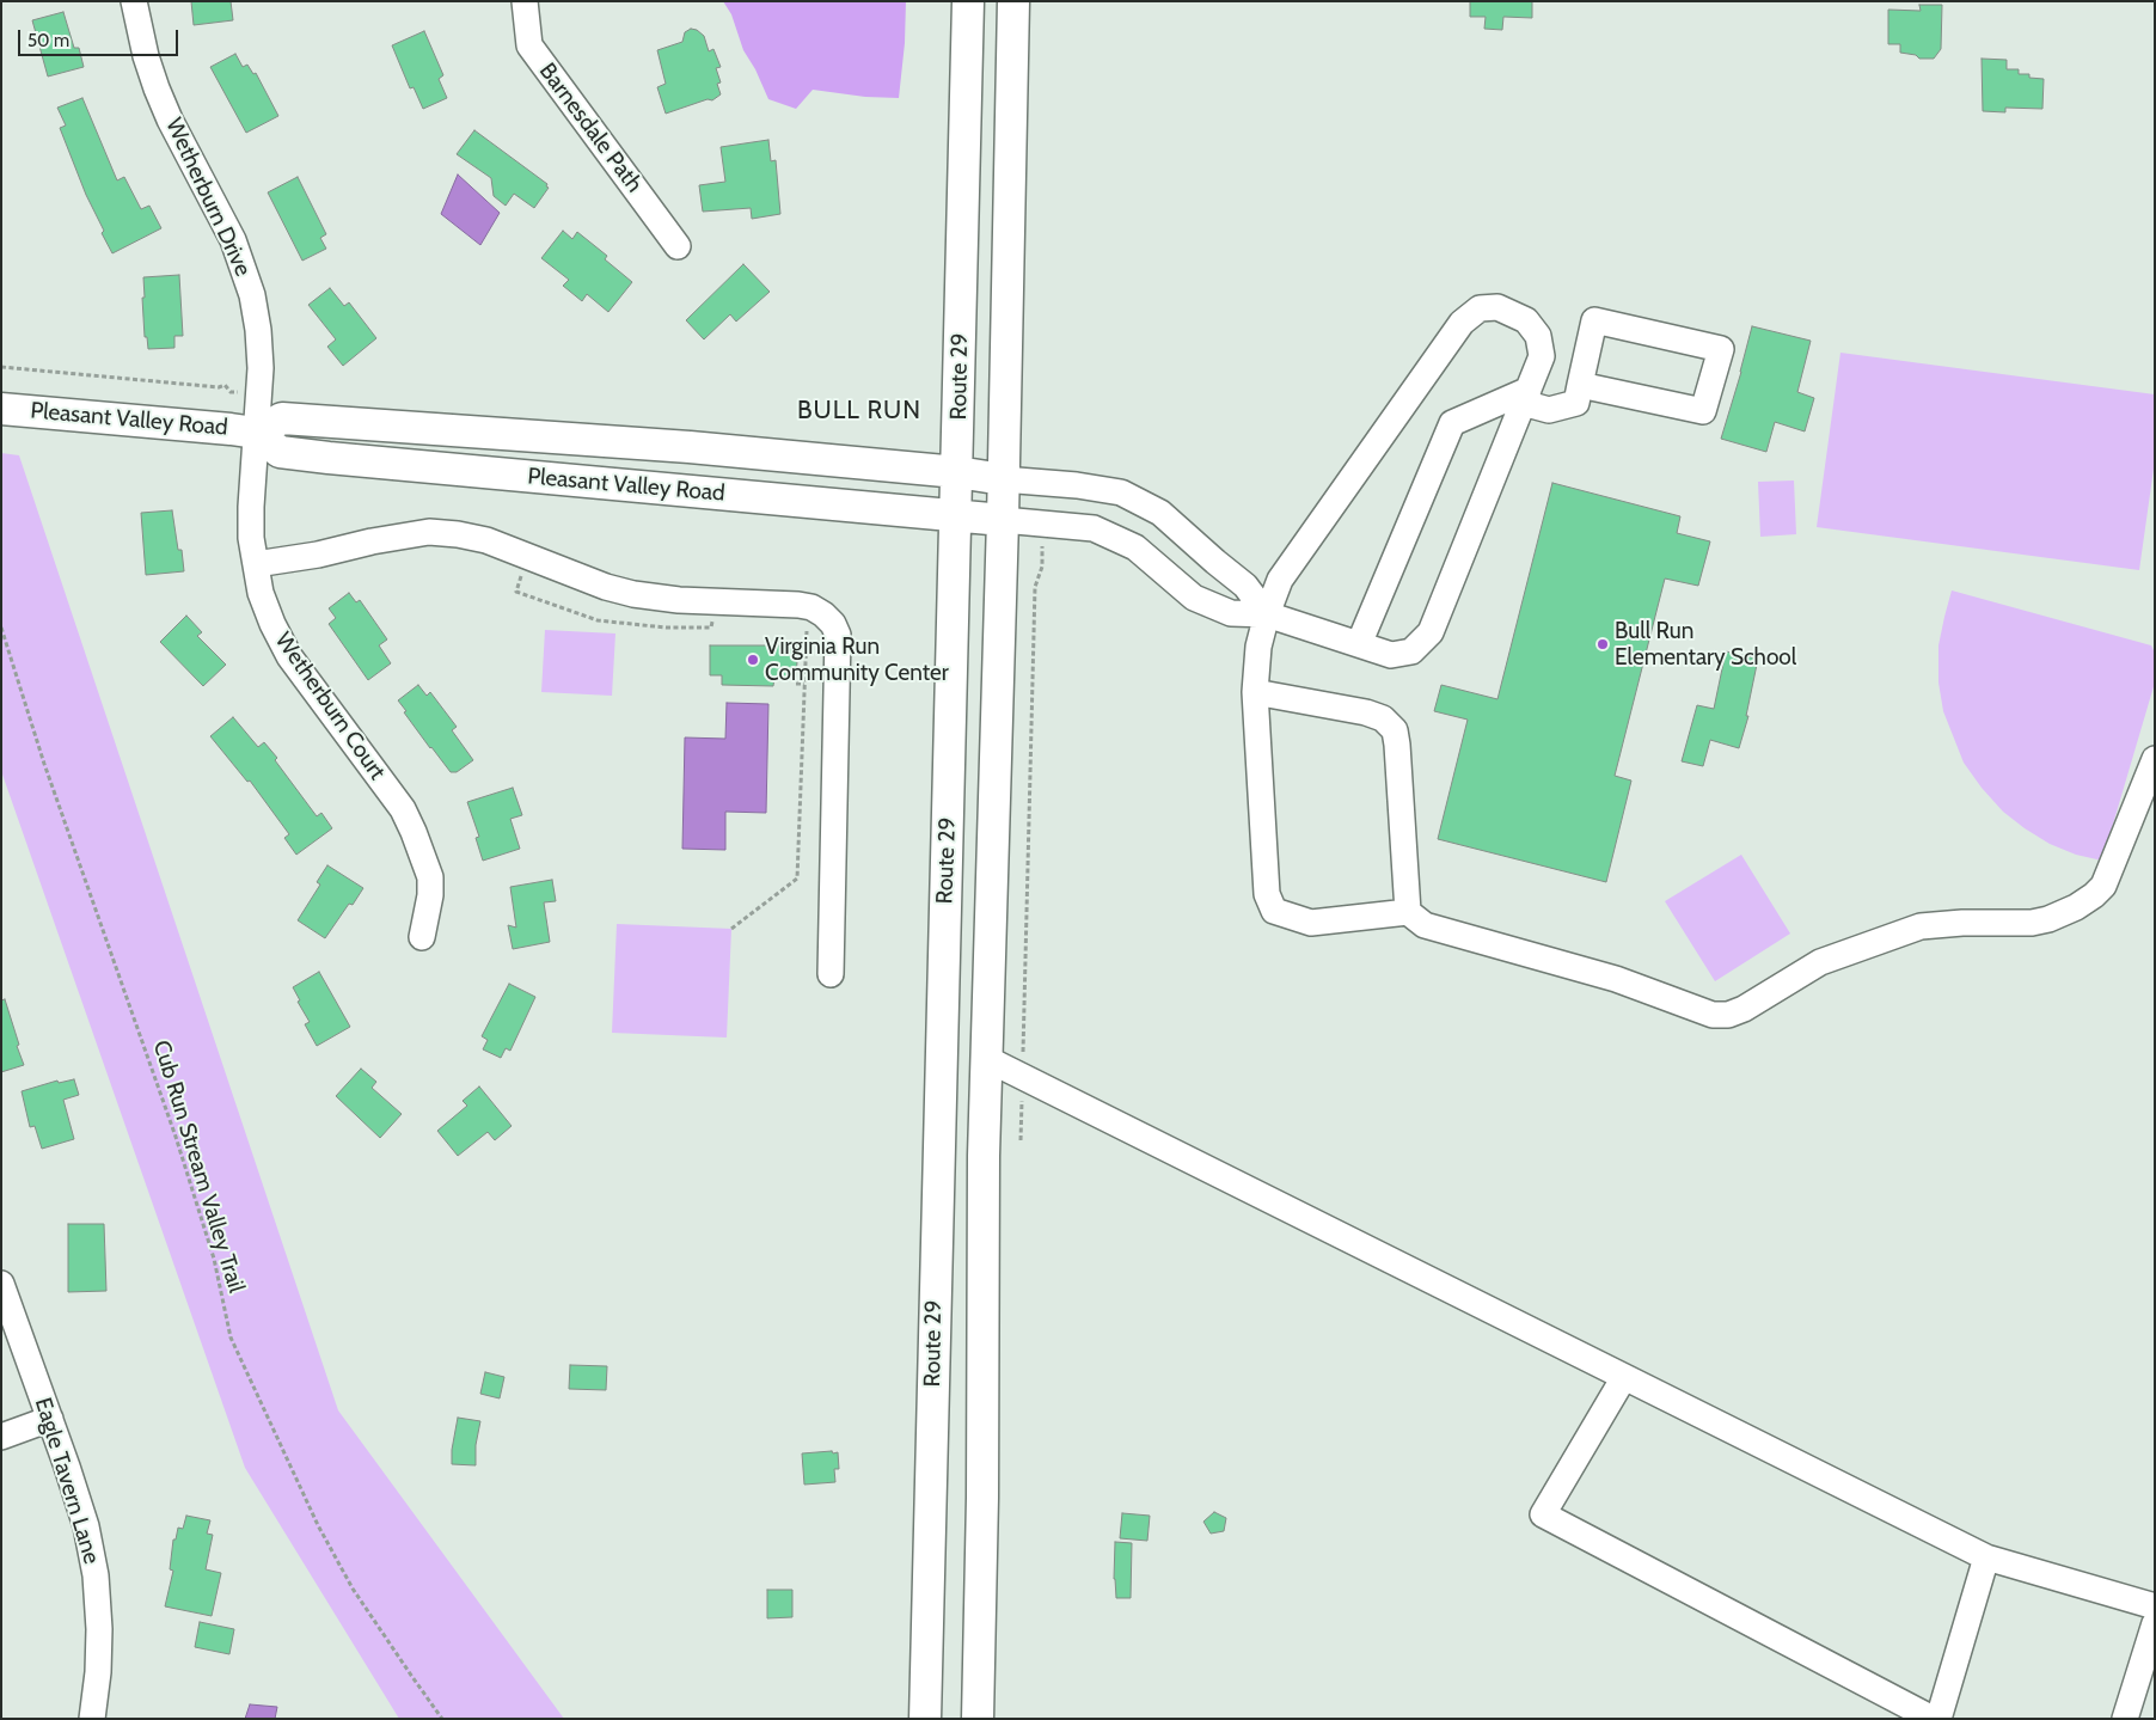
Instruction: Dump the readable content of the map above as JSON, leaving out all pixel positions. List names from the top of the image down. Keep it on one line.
{"streets":{"main road":["Route 29","Pleasant Valley Road"],"street":["Barnesdale Path","Wetherburn Drive","Wetherburn Court","Eagle Tavern Lane"],"path":["Cub Run Stream Valley Trail"]},"crossings":[["Wetherburn Drive","Pleasant Valley Road"],["Wetherburn Drive","Wetherburn Court"],["Route 29","Pleasant Valley Road"],["Pleasant Valley Road","Wetherburn Court"]],"districts":["BULL RUN"],"places":["Bull Run Elementary School","Virginia Run Community Center"],"scale_bar":"50 m"}
